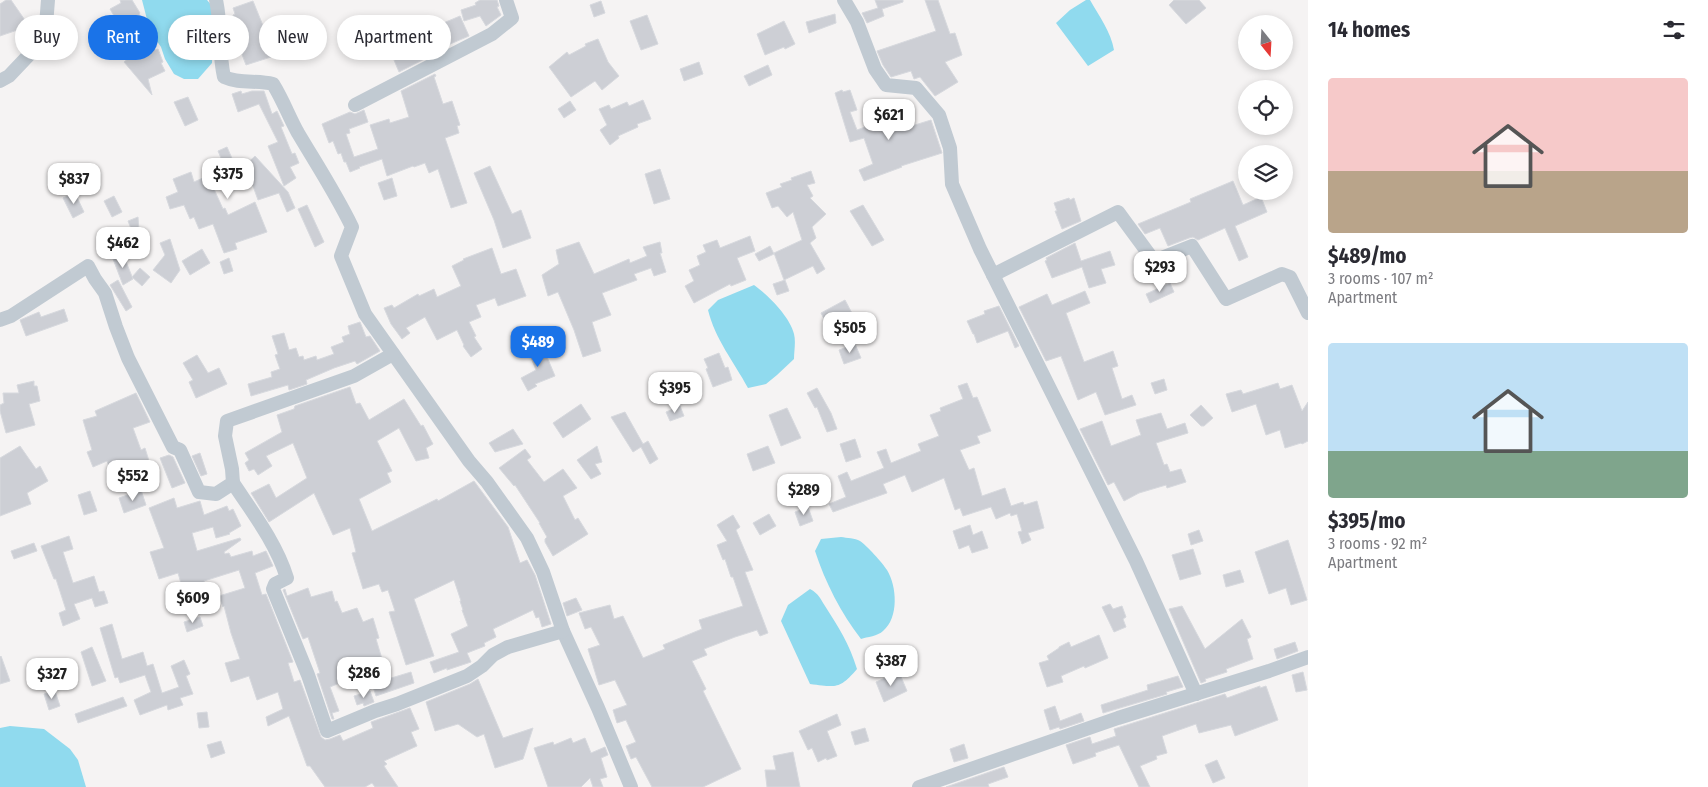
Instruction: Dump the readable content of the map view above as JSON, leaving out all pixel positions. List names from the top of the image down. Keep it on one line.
{"north":"bottom","page":{"heading":"14 homes","chip":["Buy","Rent","Filters","New","Apartment"],"list":[{"name":"$489/mo","note":"3 rooms · 107 m² · Apartment"},{"name":"$395/mo","note":"3 rooms · 92 m² · Apartment"}],"price":["$621","$375","$837","$462","$293","$505","$489","$395","$552","$289","$609","$387","$286","$327"]}}
